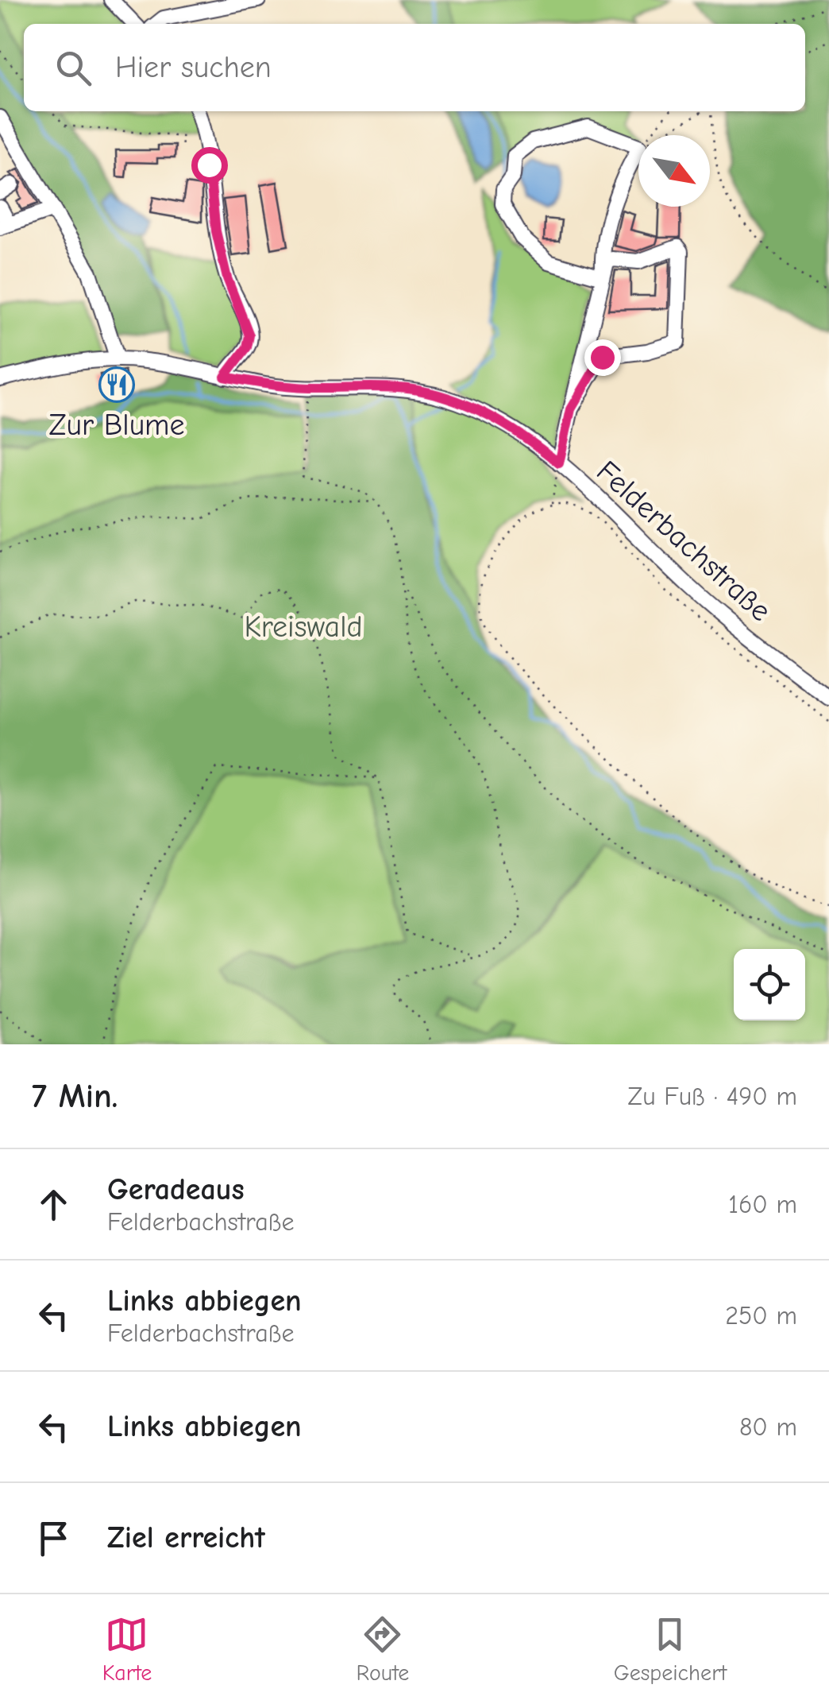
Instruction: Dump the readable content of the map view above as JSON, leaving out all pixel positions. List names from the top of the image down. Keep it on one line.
{"streets":{"street":["Felderbachstraße"]},"parks":["Kreiswald"],"places":{"restaurant":["Zur Blume"]},"north":"bottom right","page":{"search":"Hier suchen","heading":["7 Min.","Zu Fuß · 490 m"],"list":[["Geradeaus","Felderbachstraße","160 m"],["Links abbiegen","Felderbachstraße","250 m"],["Links abbiegen","80 m"],"Ziel erreicht"],"nav":["Karte","Route","Gespeichert"]}}
